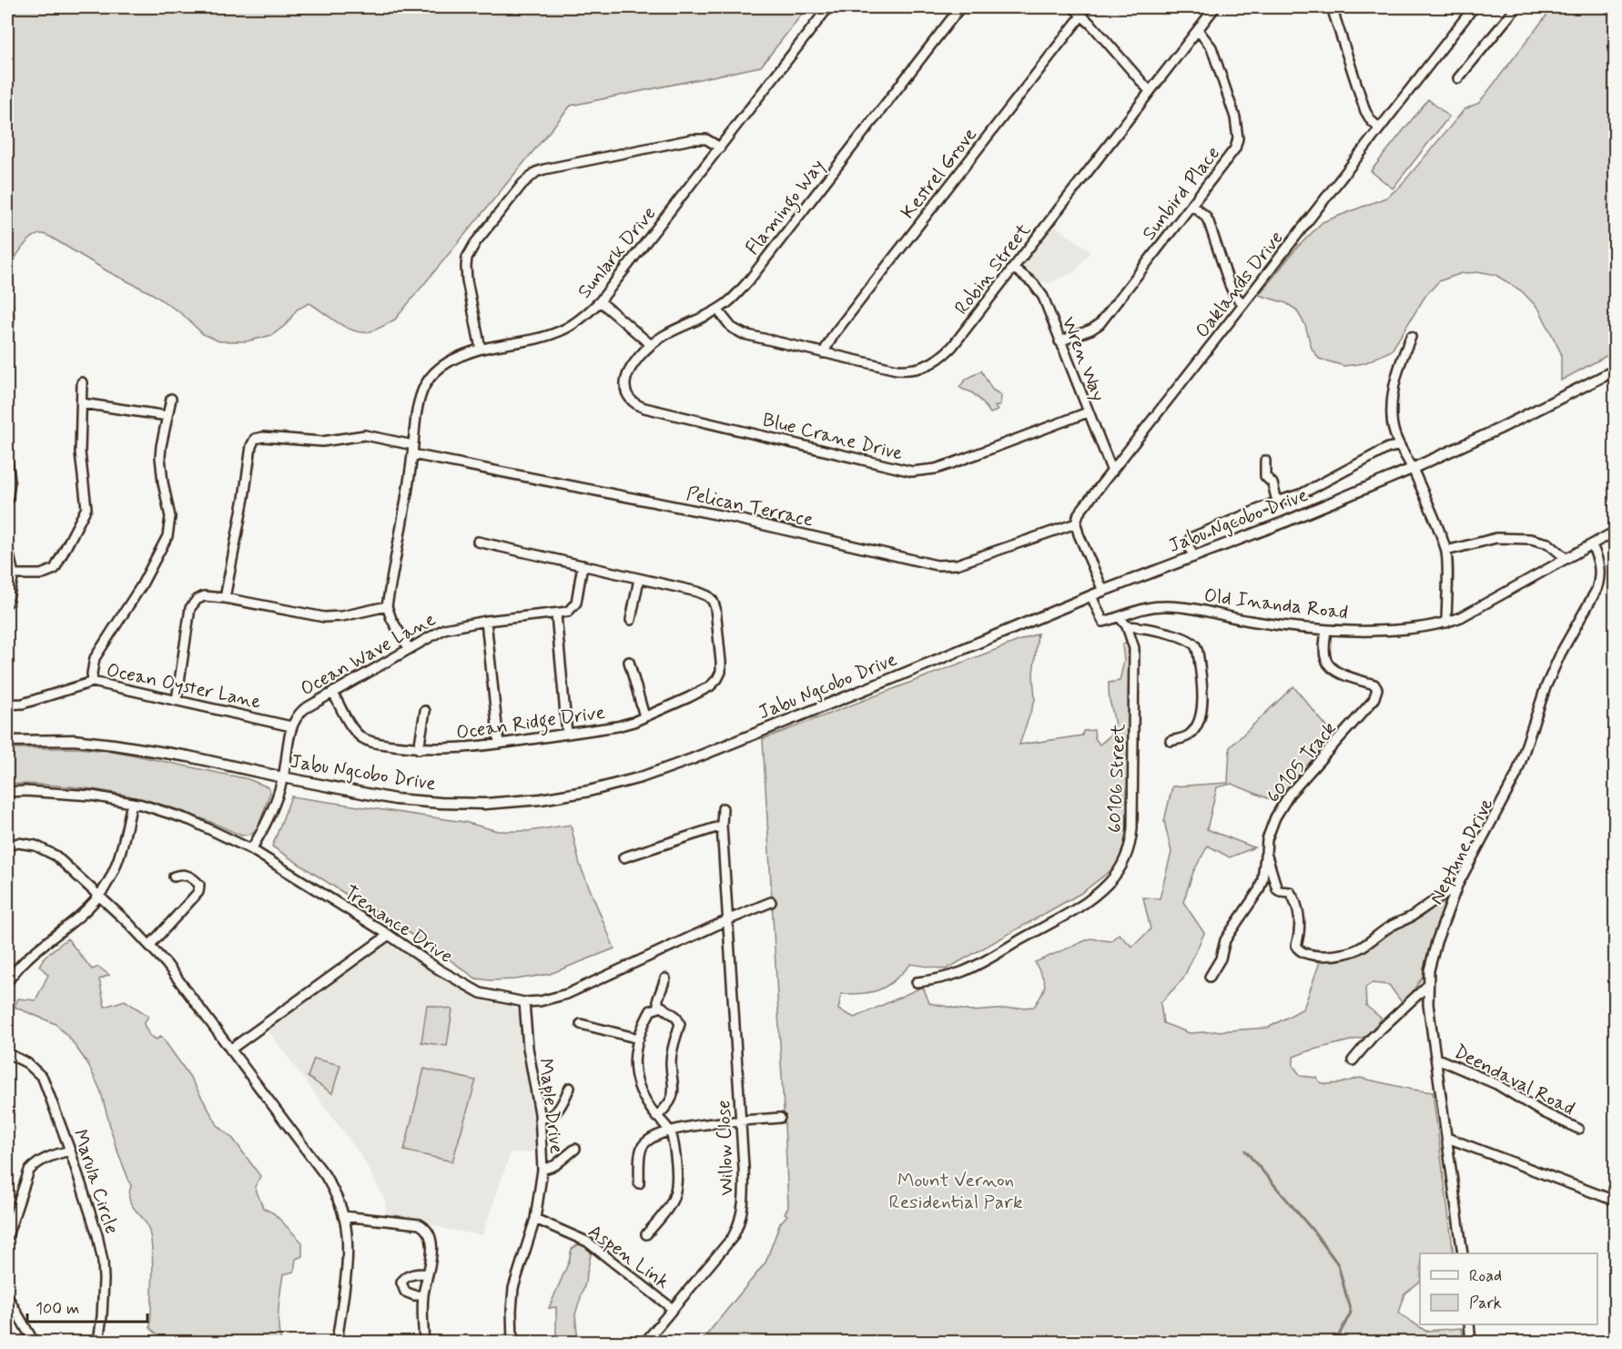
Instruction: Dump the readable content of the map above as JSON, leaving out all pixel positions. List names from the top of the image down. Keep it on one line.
{"streets":{"main road":["Jabu Ngcobo Drive"],"street":["Kestrel Grove","Sunbird Place","Flamingo Way","Sunlark Drive","Robin Street","Oaklands Drive","Wren Way","Blue Crane Drive","Pelican Terrace","Old Inanda Road","Ocean Wave Lane","Ocean Oyster Lane","Ocean Ridge Drive","60105 Track","60106 Street","Neptune Drive","Trenance Drive","Deendaval Road","Maple Drive","Willow Close","Marula Circle","Aspen Link"]},"crossings":[["Kestrel Grove","Robin Street"],["Sunbird Place","Robin Street"],["Sunbird Place","Wren Way"],["Flamingo Way","Robin Street"],["Flamingo Way","Blue Crane Drive"],["Sunlark Drive","Pelican Terrace"],["Robin Street","Wren Way"],["Oaklands Drive","Wren Way"],["Oaklands Drive","Pelican Terrace"],["Wren Way","Blue Crane Drive"],["Old Inanda Road","60105 Track"],["Old Inanda Road","60106 Street"],["Old Inanda Road","Neptune Drive"],["Ocean Wave Lane","Ocean Oyster Lane"],["Ocean Wave Lane","Ocean Ridge Drive"],["Neptune Drive","Deendaval Road"],["Trenance Drive","Maple Drive"],["Trenance Drive","Willow Close"],["Maple Drive","Aspen Link"],["Willow Close","Aspen Link"]],"parks":["Mount Vernon Residential Park"],"legend":["Road","Park"],"scale_bar":"100 m"}
